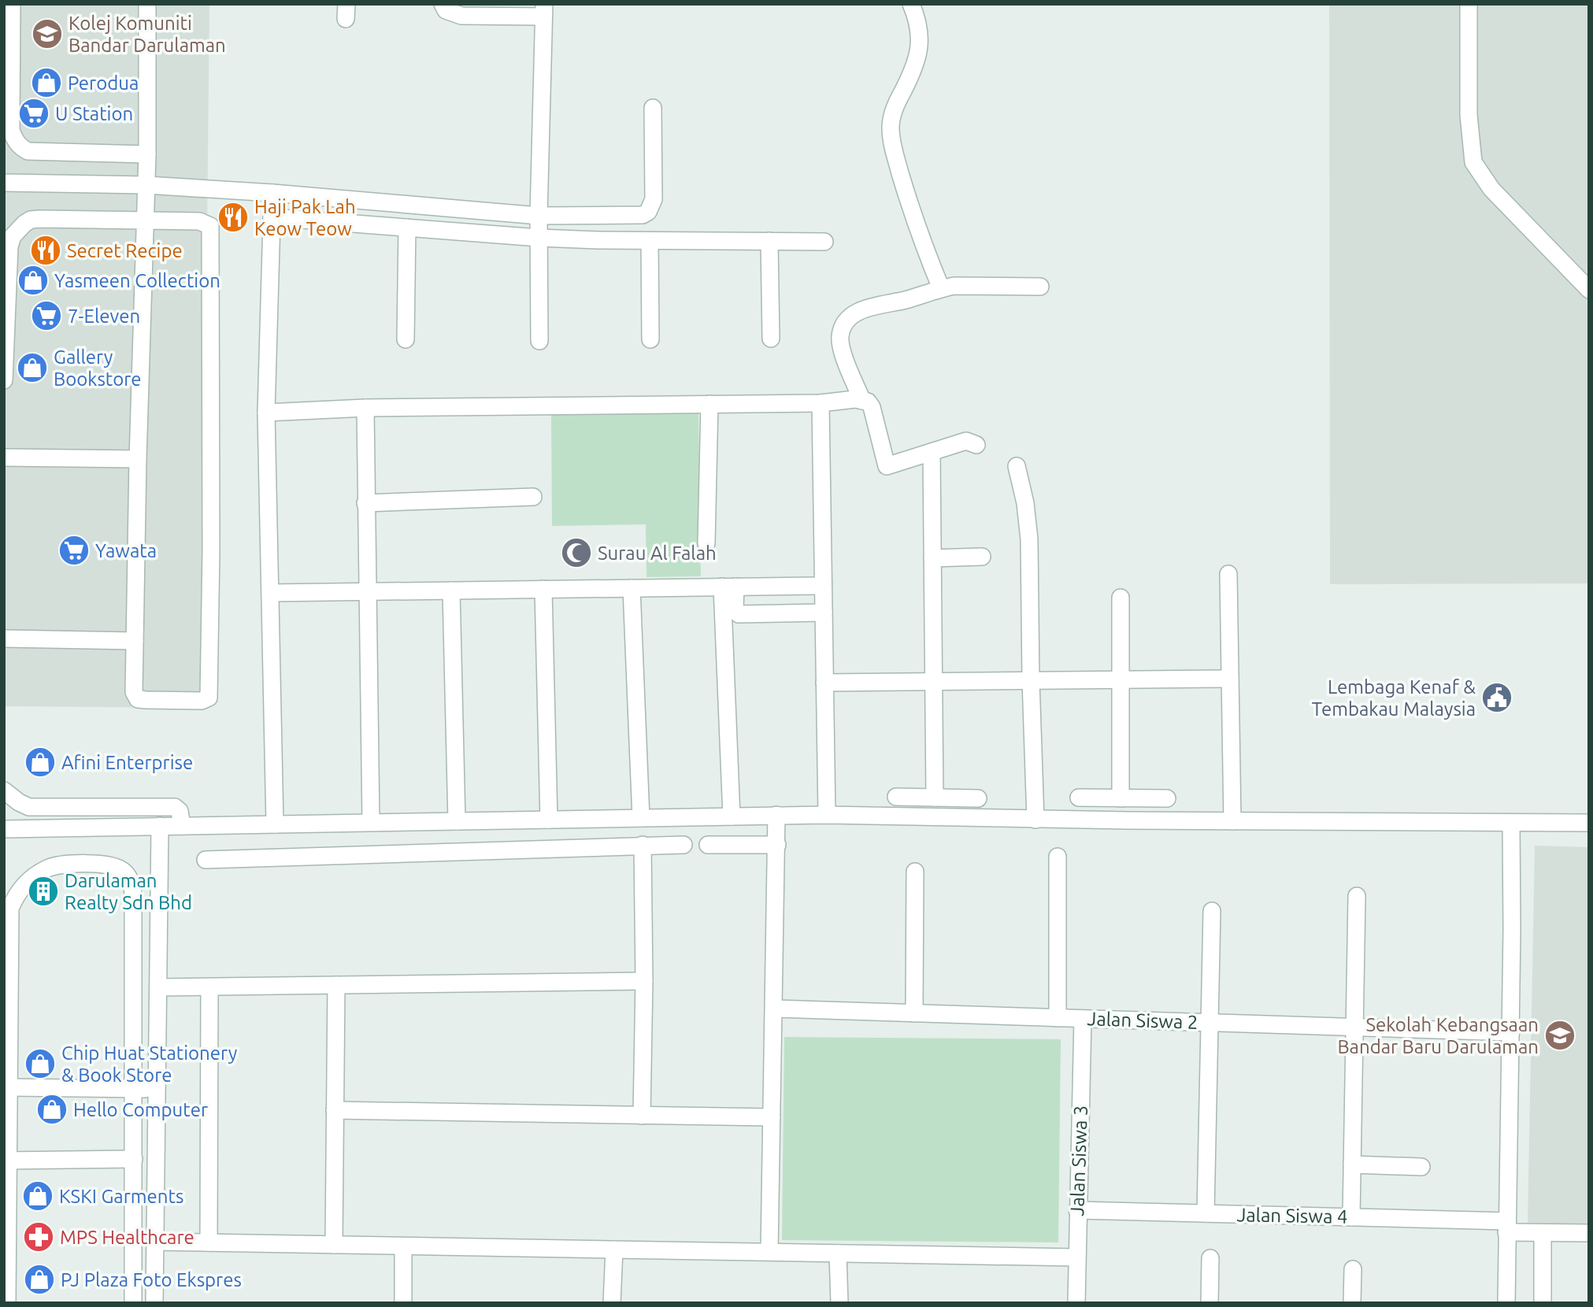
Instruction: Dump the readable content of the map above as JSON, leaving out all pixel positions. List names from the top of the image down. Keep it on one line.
{"streets":{"street":["Jalan Siswa 2","Jalan Siswa 3","Jalan Siswa 4"]},"crossings":[["Jalan Siswa 2","Jalan Siswa 3"],["Jalan Siswa 3","Jalan Siswa 4"]],"places":{"school or university":["Kolej Komuniti Bandar Darulaman","Sekolah Kebangsaan Bandar Baru Darulaman"],"shop":["Perodua","Yasmeen Collection","Gallery Bookstore","Afini Enterprise","Chip Huat Stationery & Book Store","Hello Computer","KSKI Garments","PJ Plaza Foto Ekspres"],"supermarket":["U Station","7-Eleven","Yawata"],"restaurant":["Haji Pak Lah Keow Teow","Secret Recipe"],"mosque":["Surau Al Falah"],"public building":["Lembaga Kenaf & Tembakau Malaysia"],"building":["Darulaman Realty Sdn Bhd"],"pharmacy":["MPS Healthcare"]}}
